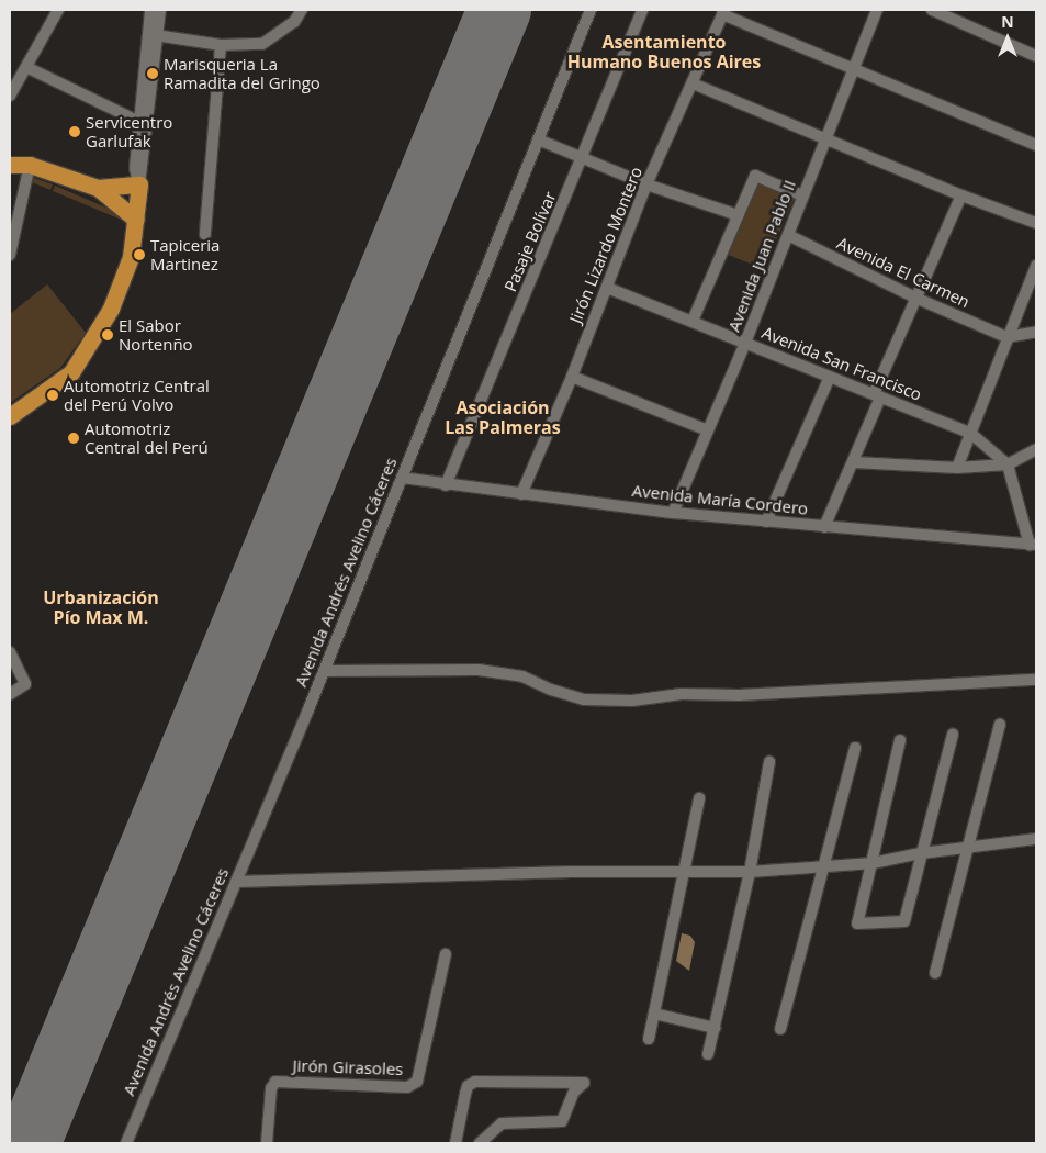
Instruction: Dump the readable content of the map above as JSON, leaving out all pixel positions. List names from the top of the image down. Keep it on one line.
{"streets":{"street":["Pasaje Bolívar","Jirón Lizardo Montero","Avenida Juan Pablo II","Avenida El Carmen","Avenida San Francisco","Avenida María Cordero","Avenida Andrés Avelino Cáceres","Jirón Girasoles"]},"crossings":[["Pasaje Bolívar","Avenida María Cordero"],["Jirón Lizardo Montero","Avenida San Francisco"],["Jirón Lizardo Montero","Avenida María Cordero"],["Avenida Juan Pablo II","Avenida El Carmen"],["Avenida Juan Pablo II","Avenida San Francisco"],["Avenida Juan Pablo II","Avenida María Cordero"],["Avenida María Cordero","Avenida Andrés Avelino Cáceres"]],"districts":["Asentamiento Humano Buenos Aires","Asociación Las Palmeras","Urbanización Pío Max M."],"places":["Marisqueria La Ramadita del Gringo","Servicentro Garlufak","Tapiceria Martinez","El Sabor Nortenño","Automotriz Central del Perú Volvo","Automotriz Central del Perú"],"north":"top"}
